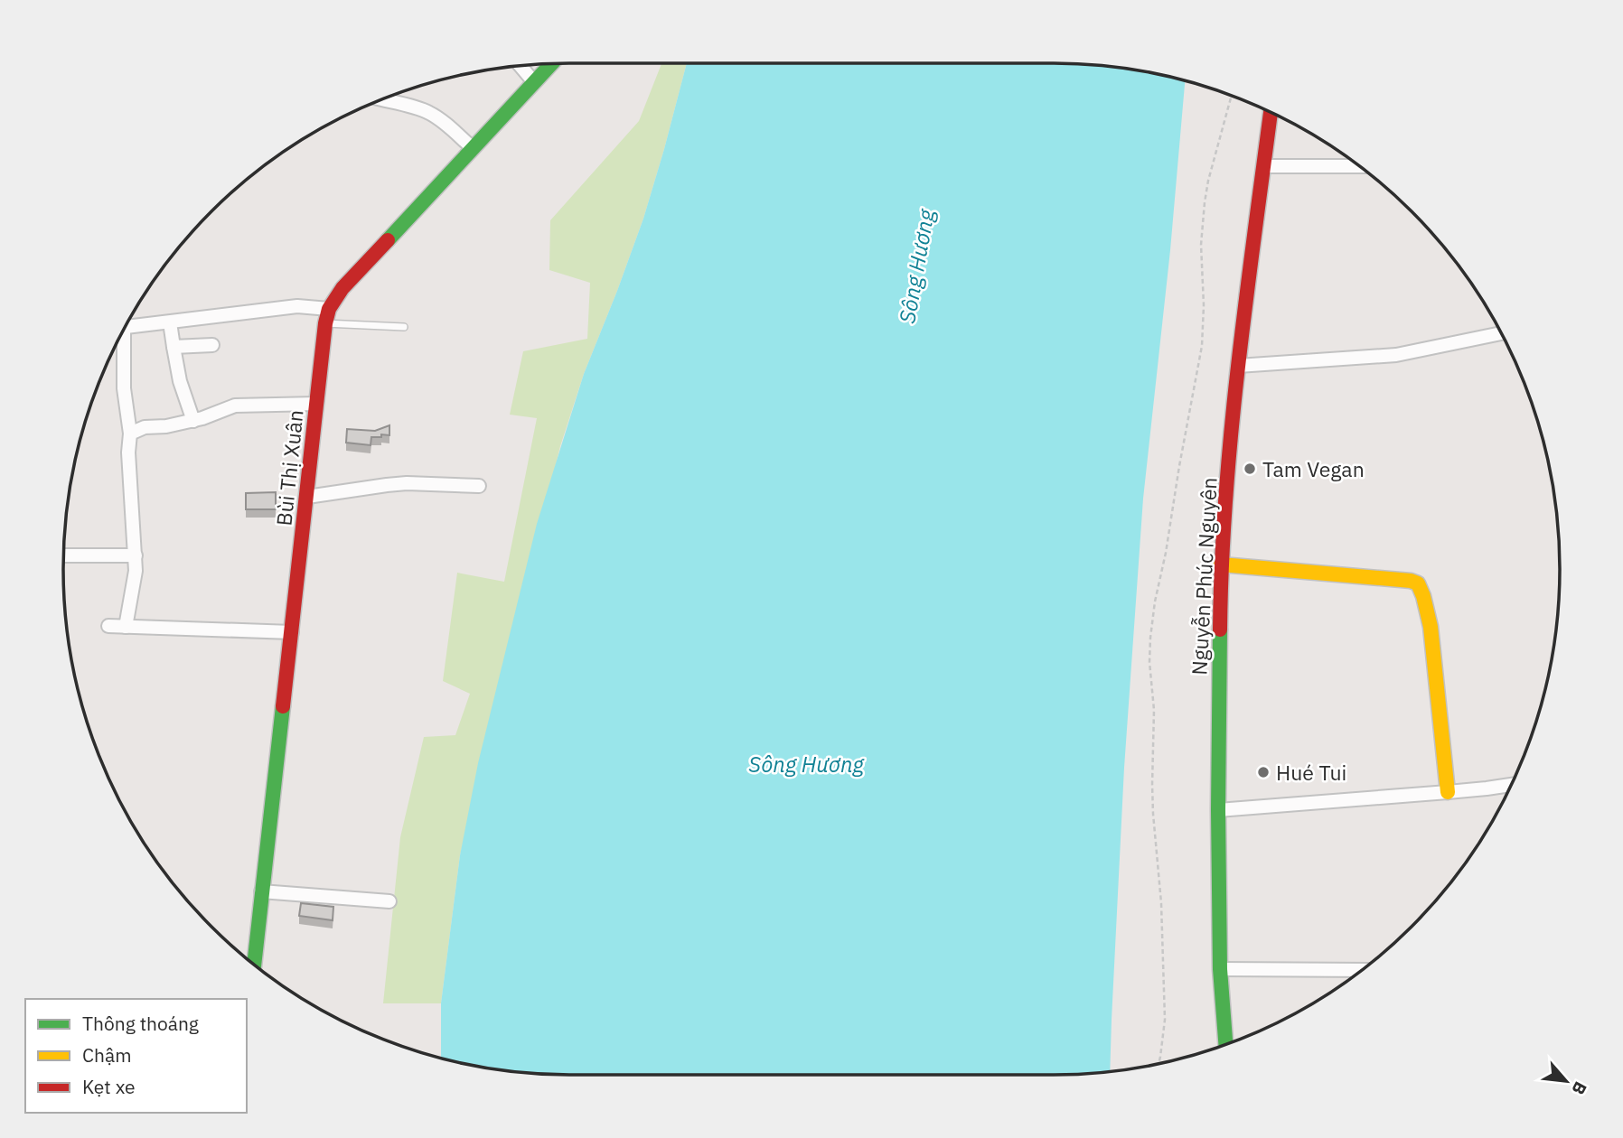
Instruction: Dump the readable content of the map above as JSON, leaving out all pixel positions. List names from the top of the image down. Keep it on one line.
{"streets":{"street":["Bùi Thị Xuân","Nguyễn Phúc Nguyên"]},"water":["Sông Hương"],"places":["Tam Vegan","Hué Tui"],"legend":["Thông thoáng","Chậm","Kẹt xe"],"north":"bottom right"}
